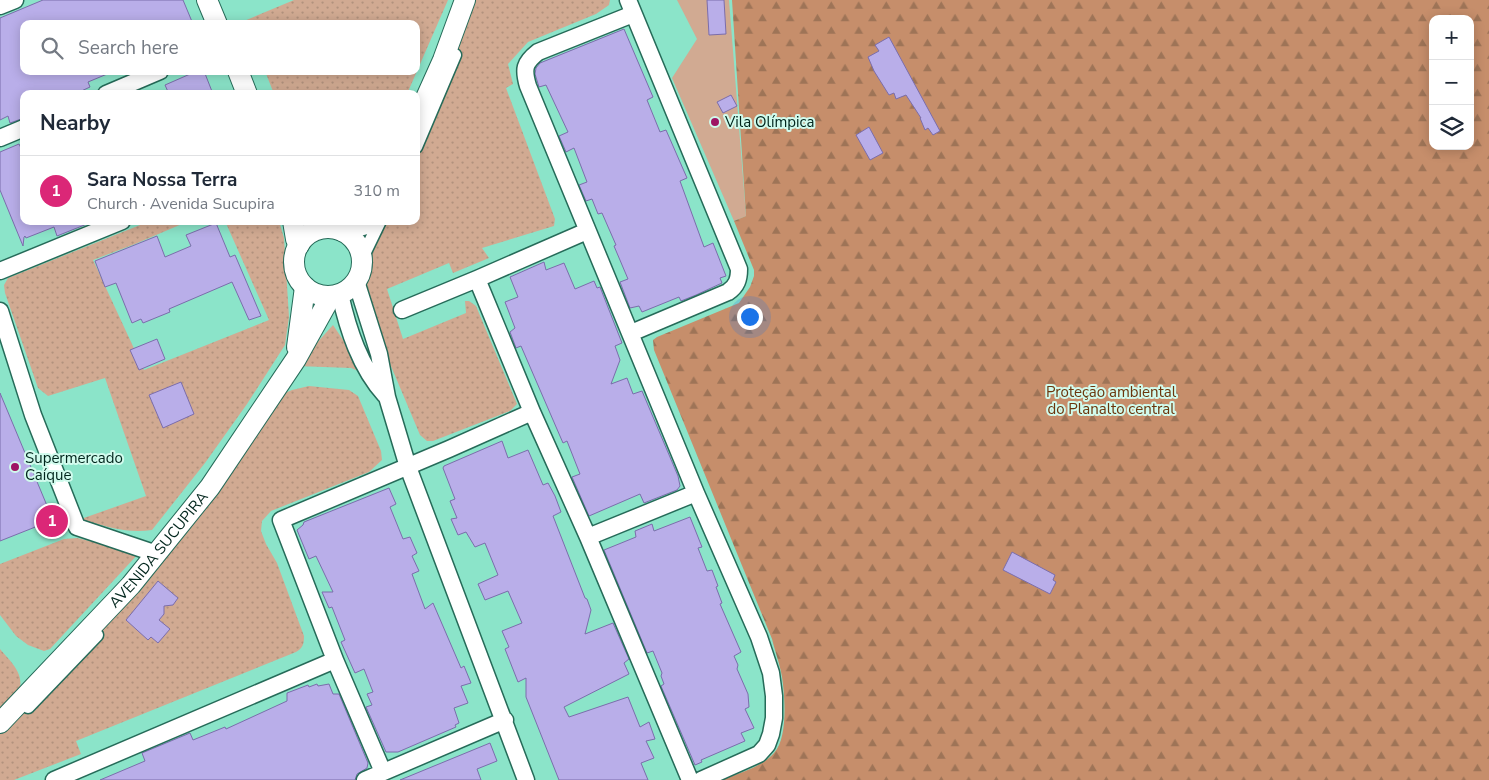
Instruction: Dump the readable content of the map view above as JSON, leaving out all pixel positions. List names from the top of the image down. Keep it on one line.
{"streets":{"street":["AVENIDA SUCUPIRA"]},"parks":["Proteção ambiental do Planalto central"],"places":["Vila Olímpica","Supermercado Caíque"],"page":{"map_buttons":["+","−"],"search":"Search here","heading":"Nearby","list":[{"mark":"1","name":"Sara Nossa Terra","note":"Church · Avenida Sucupira","value":"310 m"}],"pins":"1"}}
